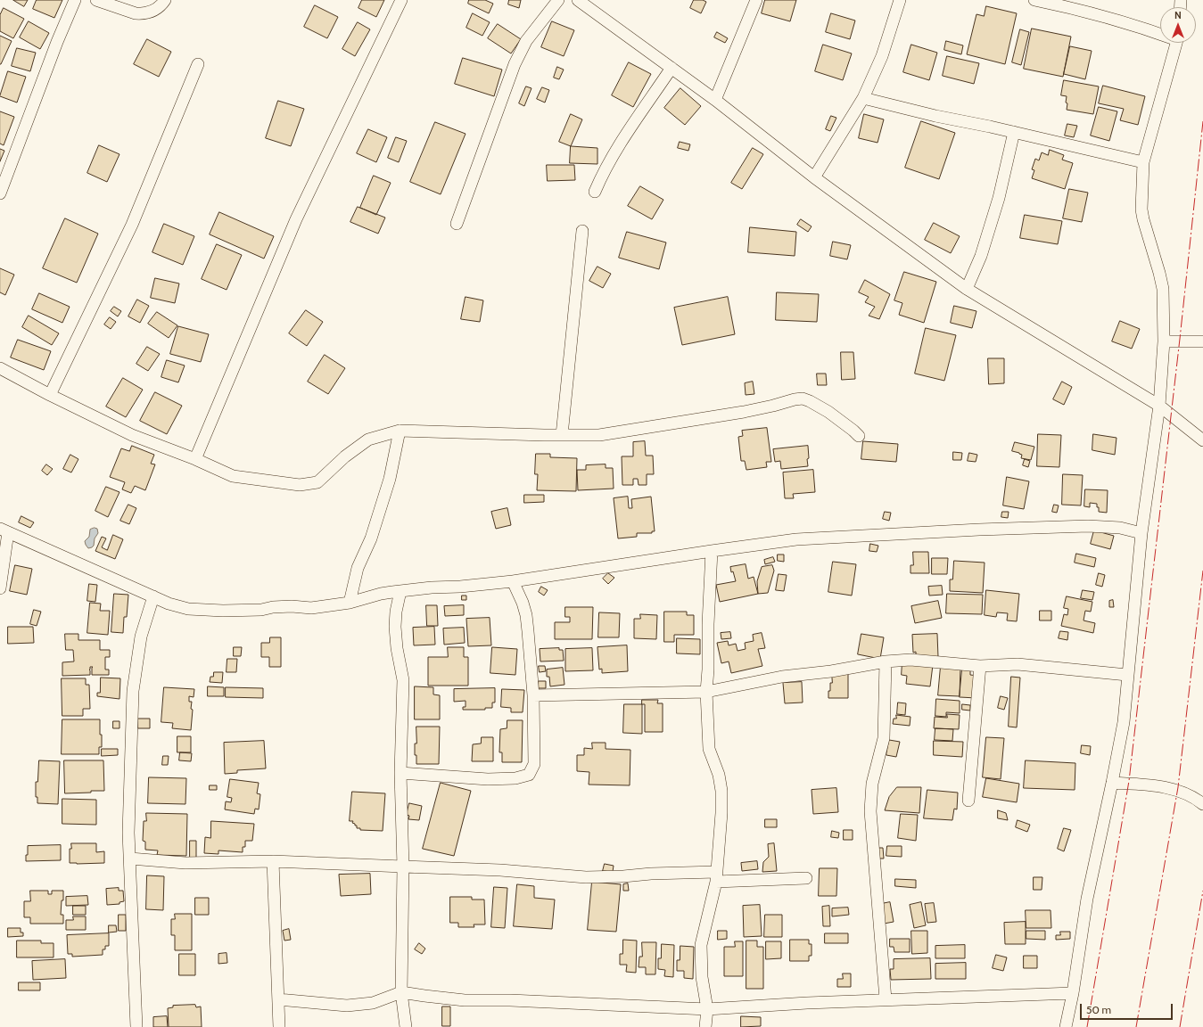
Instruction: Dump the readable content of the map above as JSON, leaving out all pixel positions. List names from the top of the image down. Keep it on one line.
{"scale_bar":"50 m","north":"top"}
